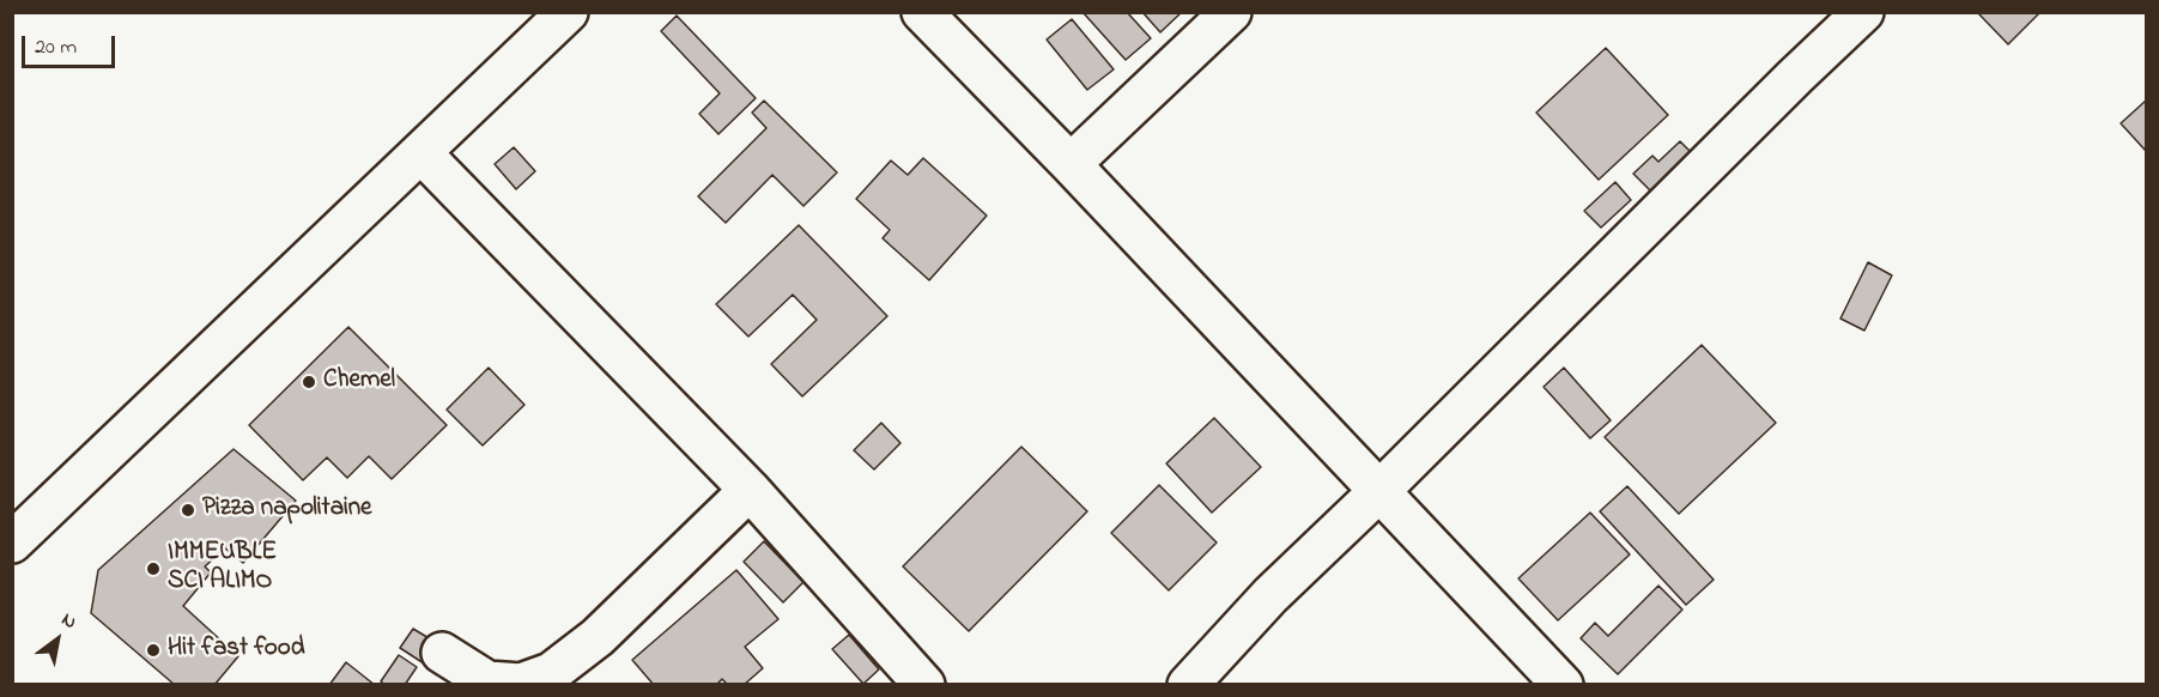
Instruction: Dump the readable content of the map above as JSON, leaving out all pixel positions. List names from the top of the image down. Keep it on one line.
{"places":["Chemel","Pizza napolitaine","IMMEUBLE SCI ALIMO","Hit fast food"],"scale_bar":"20 m","north":"top right"}
